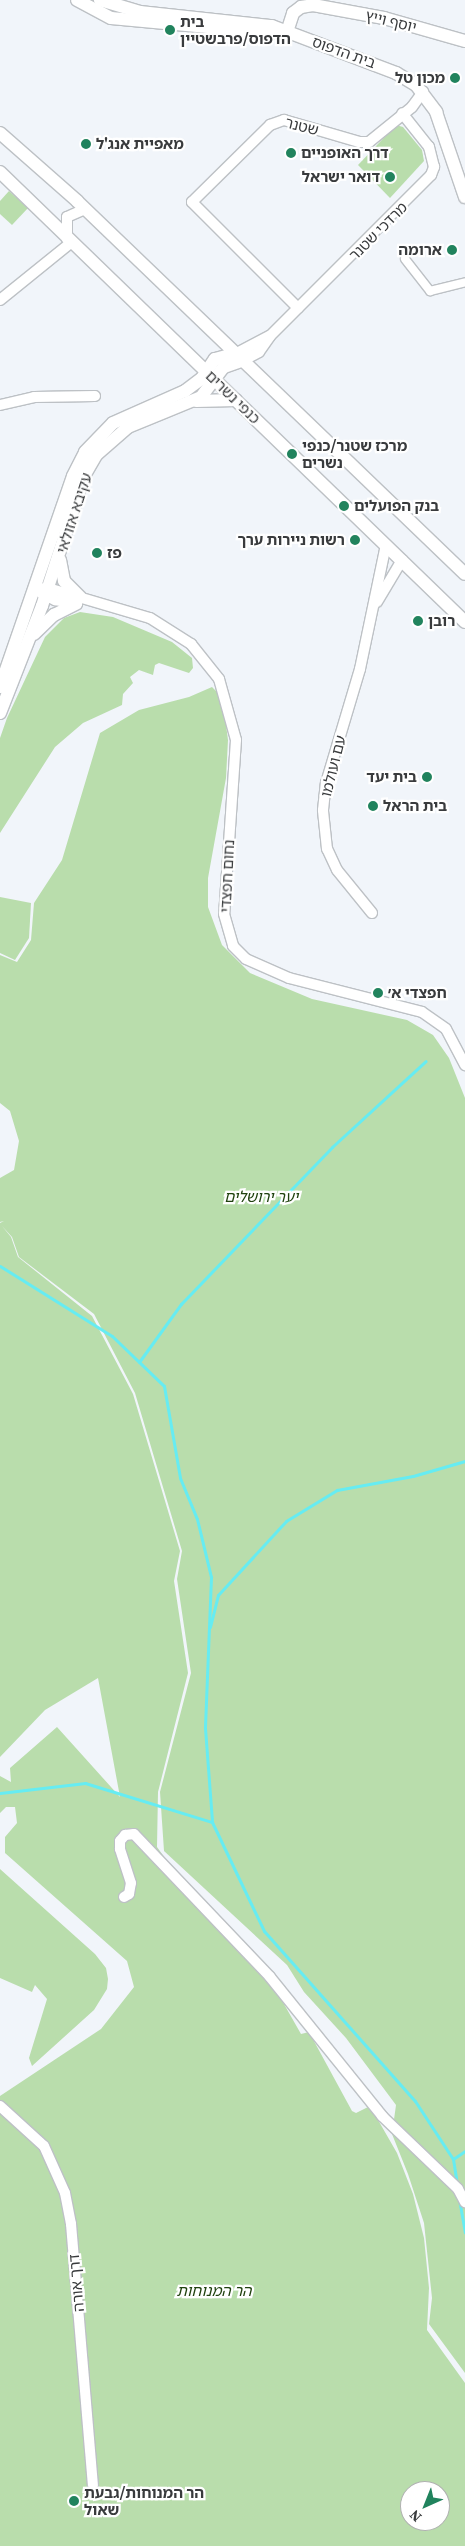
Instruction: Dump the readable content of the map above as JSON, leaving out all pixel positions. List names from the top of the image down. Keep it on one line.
{"streets":{"street":["יוסף וייץ","בית הדפוס","שטנר","מרדכי שטנר","כנפי נשרים","עקיבא אזולאי","עם ועולמו","נחום חפצדי","דרך אורה"]},"crossings":[["יוסף וייץ","בית הדפוס"],["שטנר","מרדכי שטנר"],["מרדכי שטנר","עקיבא אזולאי"],["כנפי נשרים","עקיבא אזולאי"],["כנפי נשרים","עם ועולמו"],["עקיבא אזולאי","נחום חפצדי"]],"parks":["יער ירושלים","הר המנוחות"],"places":["בית הדפוס/פרבשטיין","מכון טל","מאפיית אנג'ל","דרך האופניים","דואר ישראל","ארומה","מרכז שטנר/כנפי נשרים","בנק הפועלים","רשות ניירות ערך","פז","רובן","בית יעד","בית הראל","חפצדי א׳","הר המנוחות/גבעת שאול"],"north":"bottom left"}
